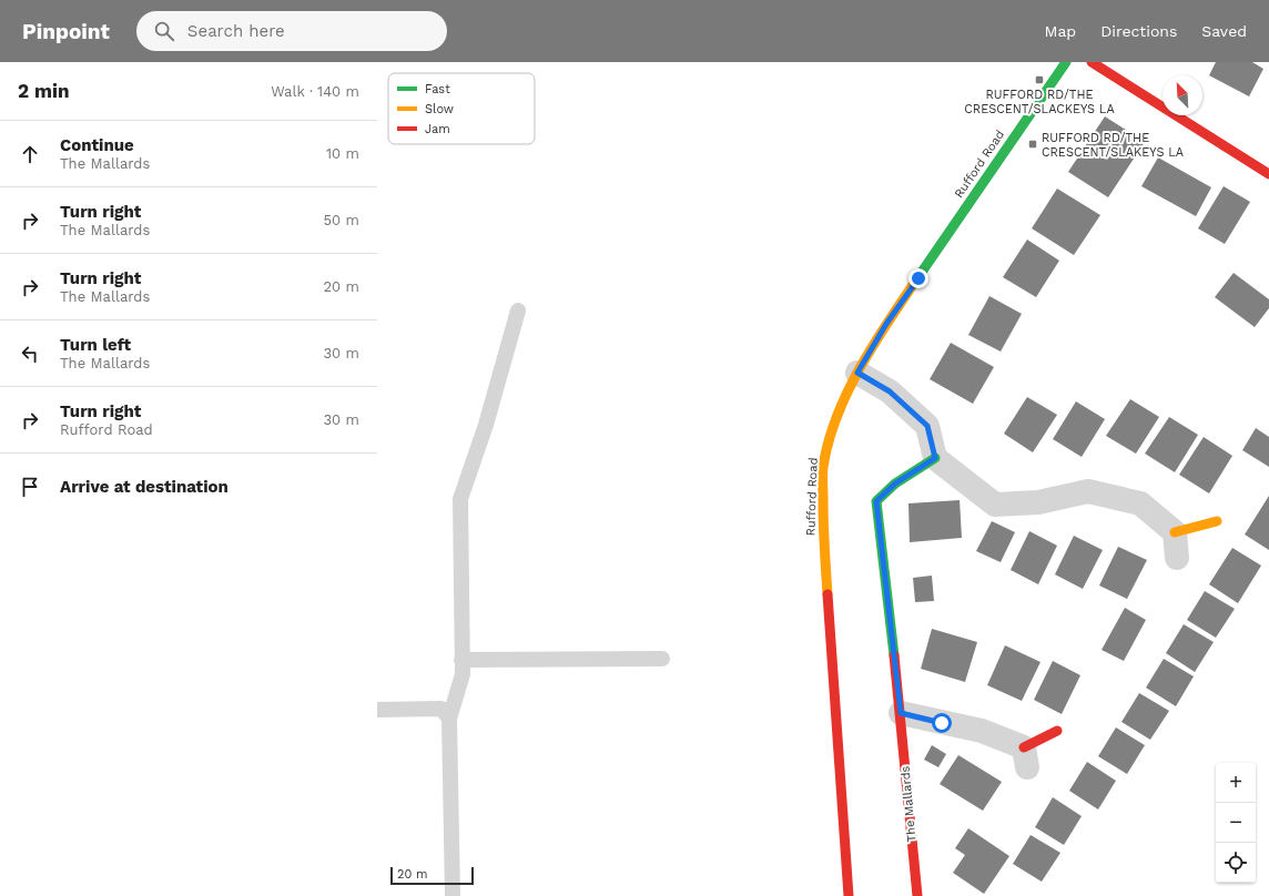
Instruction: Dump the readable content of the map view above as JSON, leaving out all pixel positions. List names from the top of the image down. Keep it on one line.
{"streets":{"main road":["Rufford Road","The Mallards"]},"places":{"transit":["RUFFORD RD/THE CRESCENT/SLACKEYS LA","RUFFORD RD/THE CRESCENT/SLAKEYS LA"]},"legend":["Fast","Slow","Jam"],"scale_bar":"20 m","north":"top left","page":{"header":"Pinpoint","search":"Search here","nav":["Map","Directions","Saved"],"heading":["2 min","Walk · 140 m"],"list":[["Continue","The Mallards","10 m"],["Turn right","The Mallards","50 m"],["Turn right","The Mallards","20 m"],["Turn left","The Mallards","30 m"],["Turn right","Rufford Road","30 m"],"Arrive at destination"],"map_buttons":["+","−"],"scale":"20 m"}}
